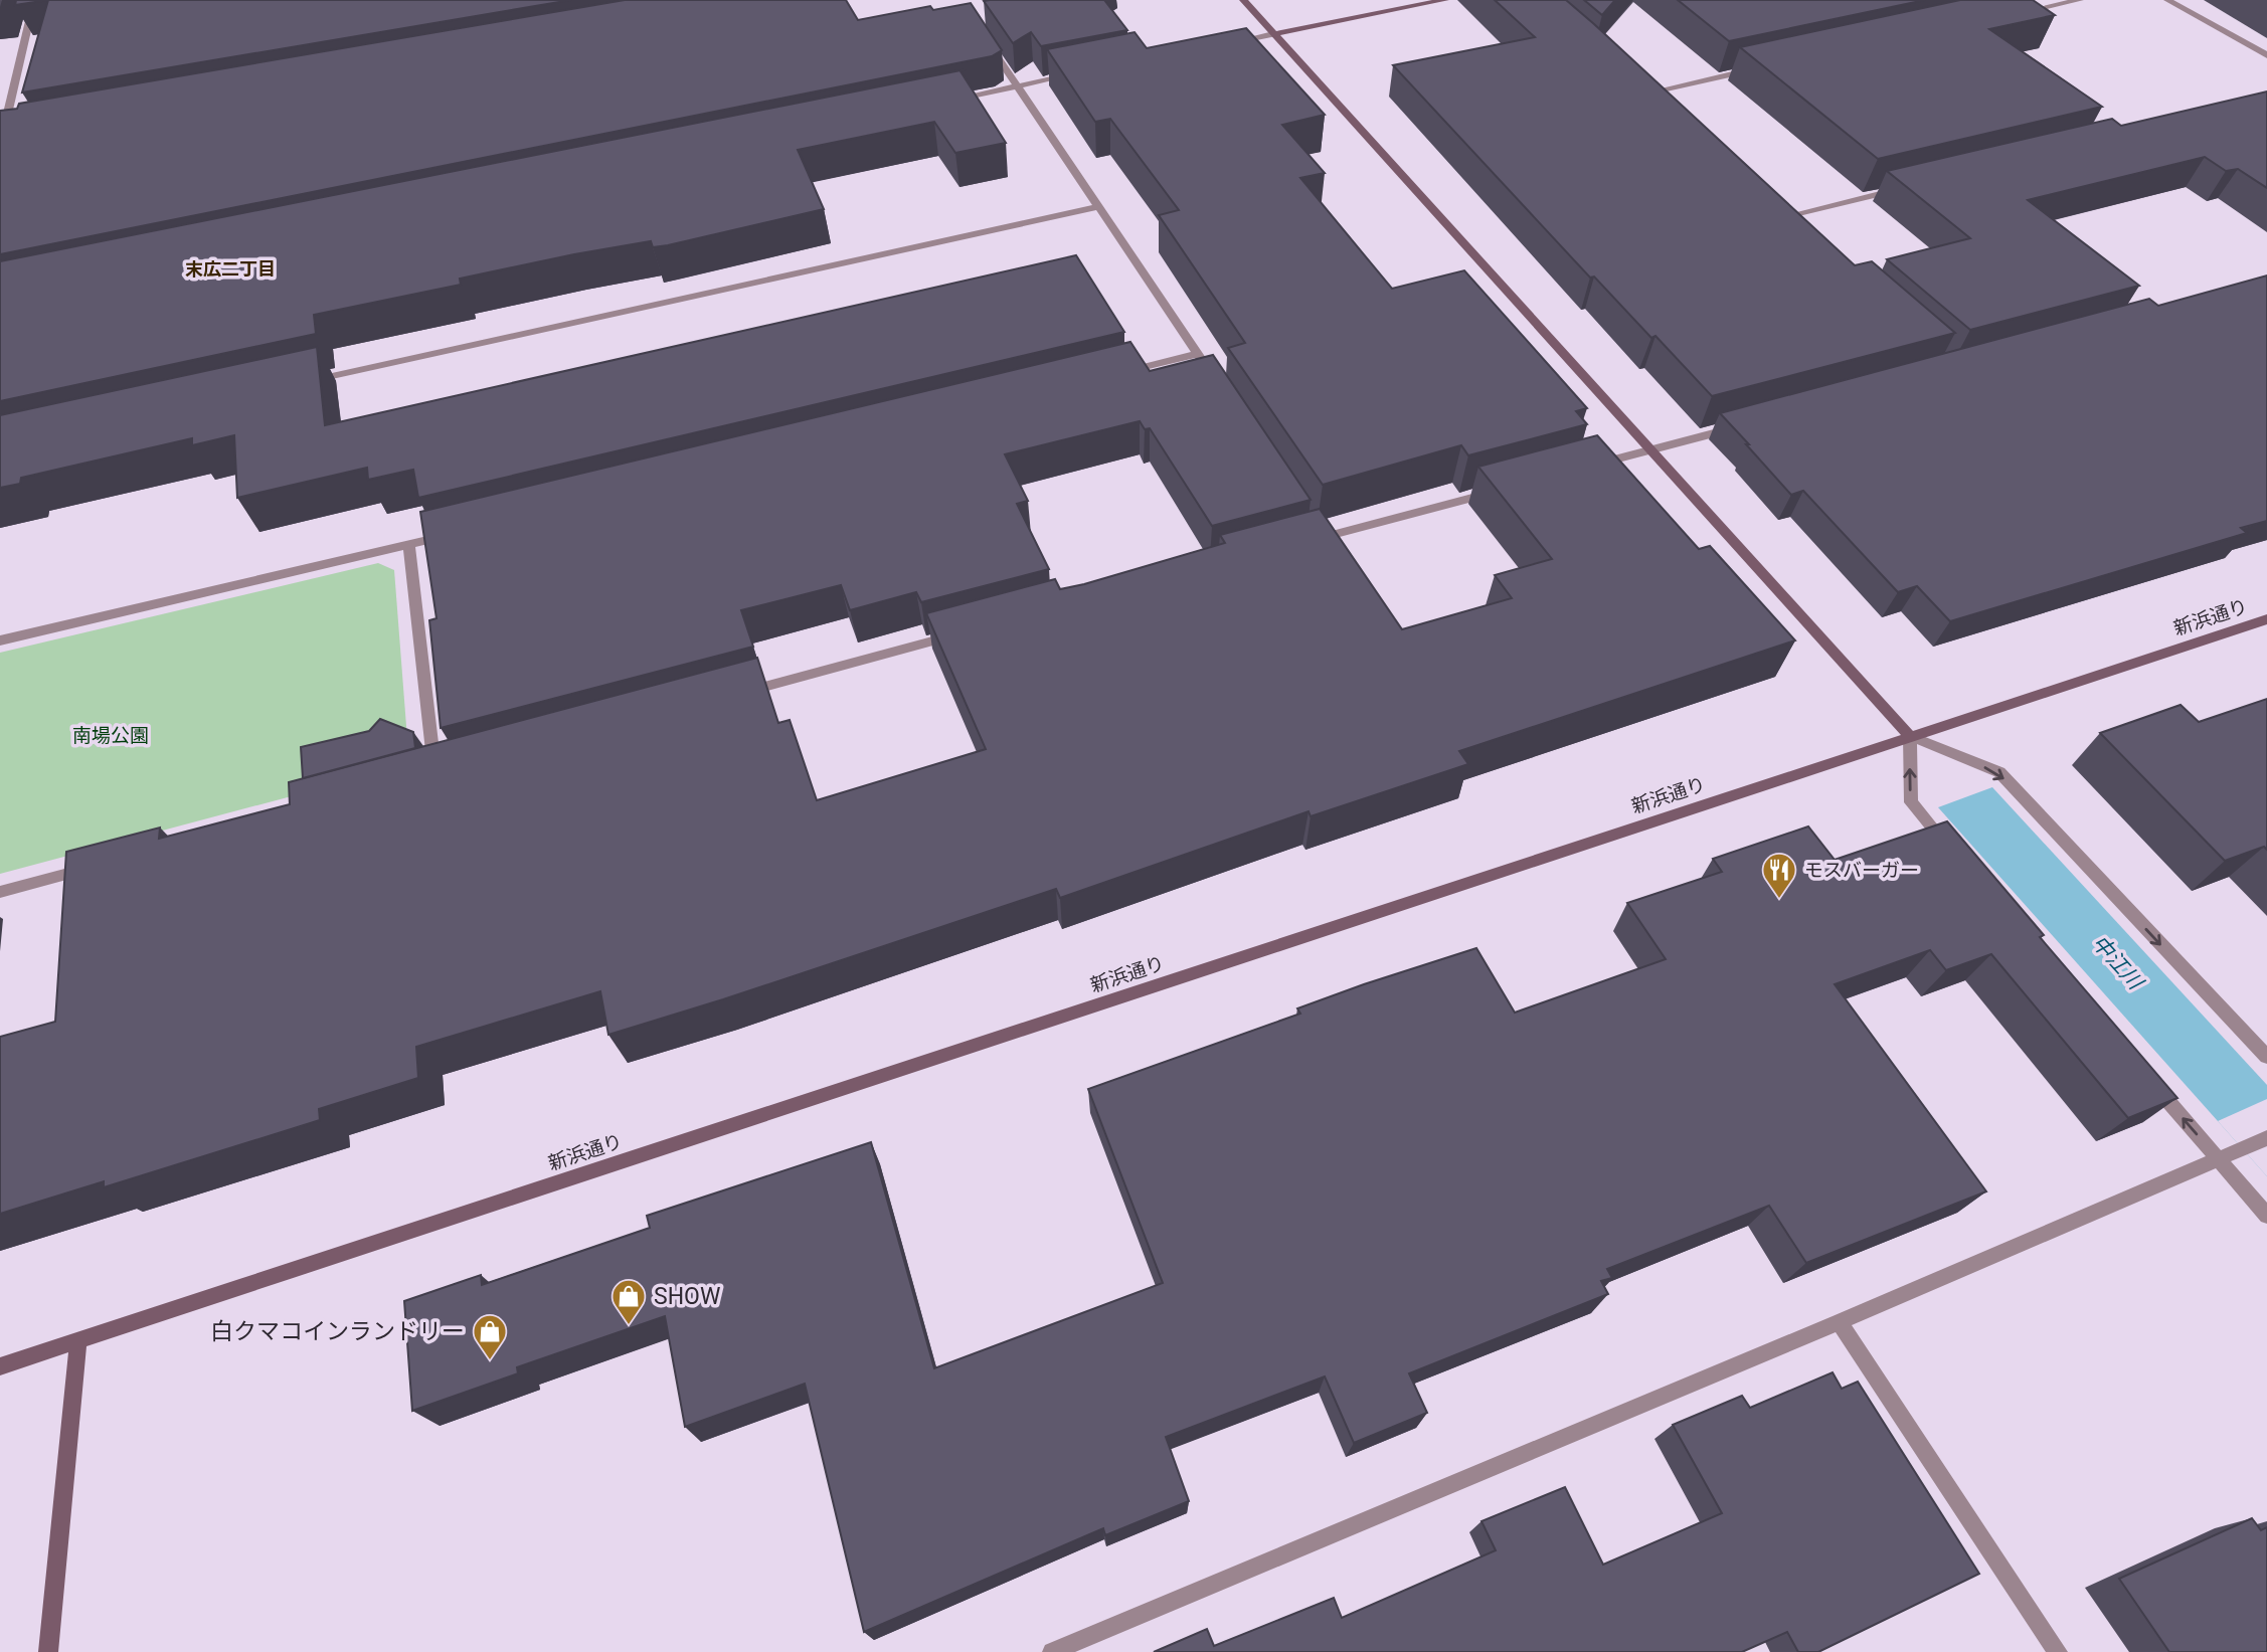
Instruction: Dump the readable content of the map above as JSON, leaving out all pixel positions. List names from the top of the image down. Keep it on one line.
{"streets":{"street":["新浜通り"]},"districts":["末広二丁目"],"water":["中江川"],"parks":["南場公園"],"places":{"restaurant":["モスバーガー"],"shop":["SHOW","白クマコインランドリー"]}}
